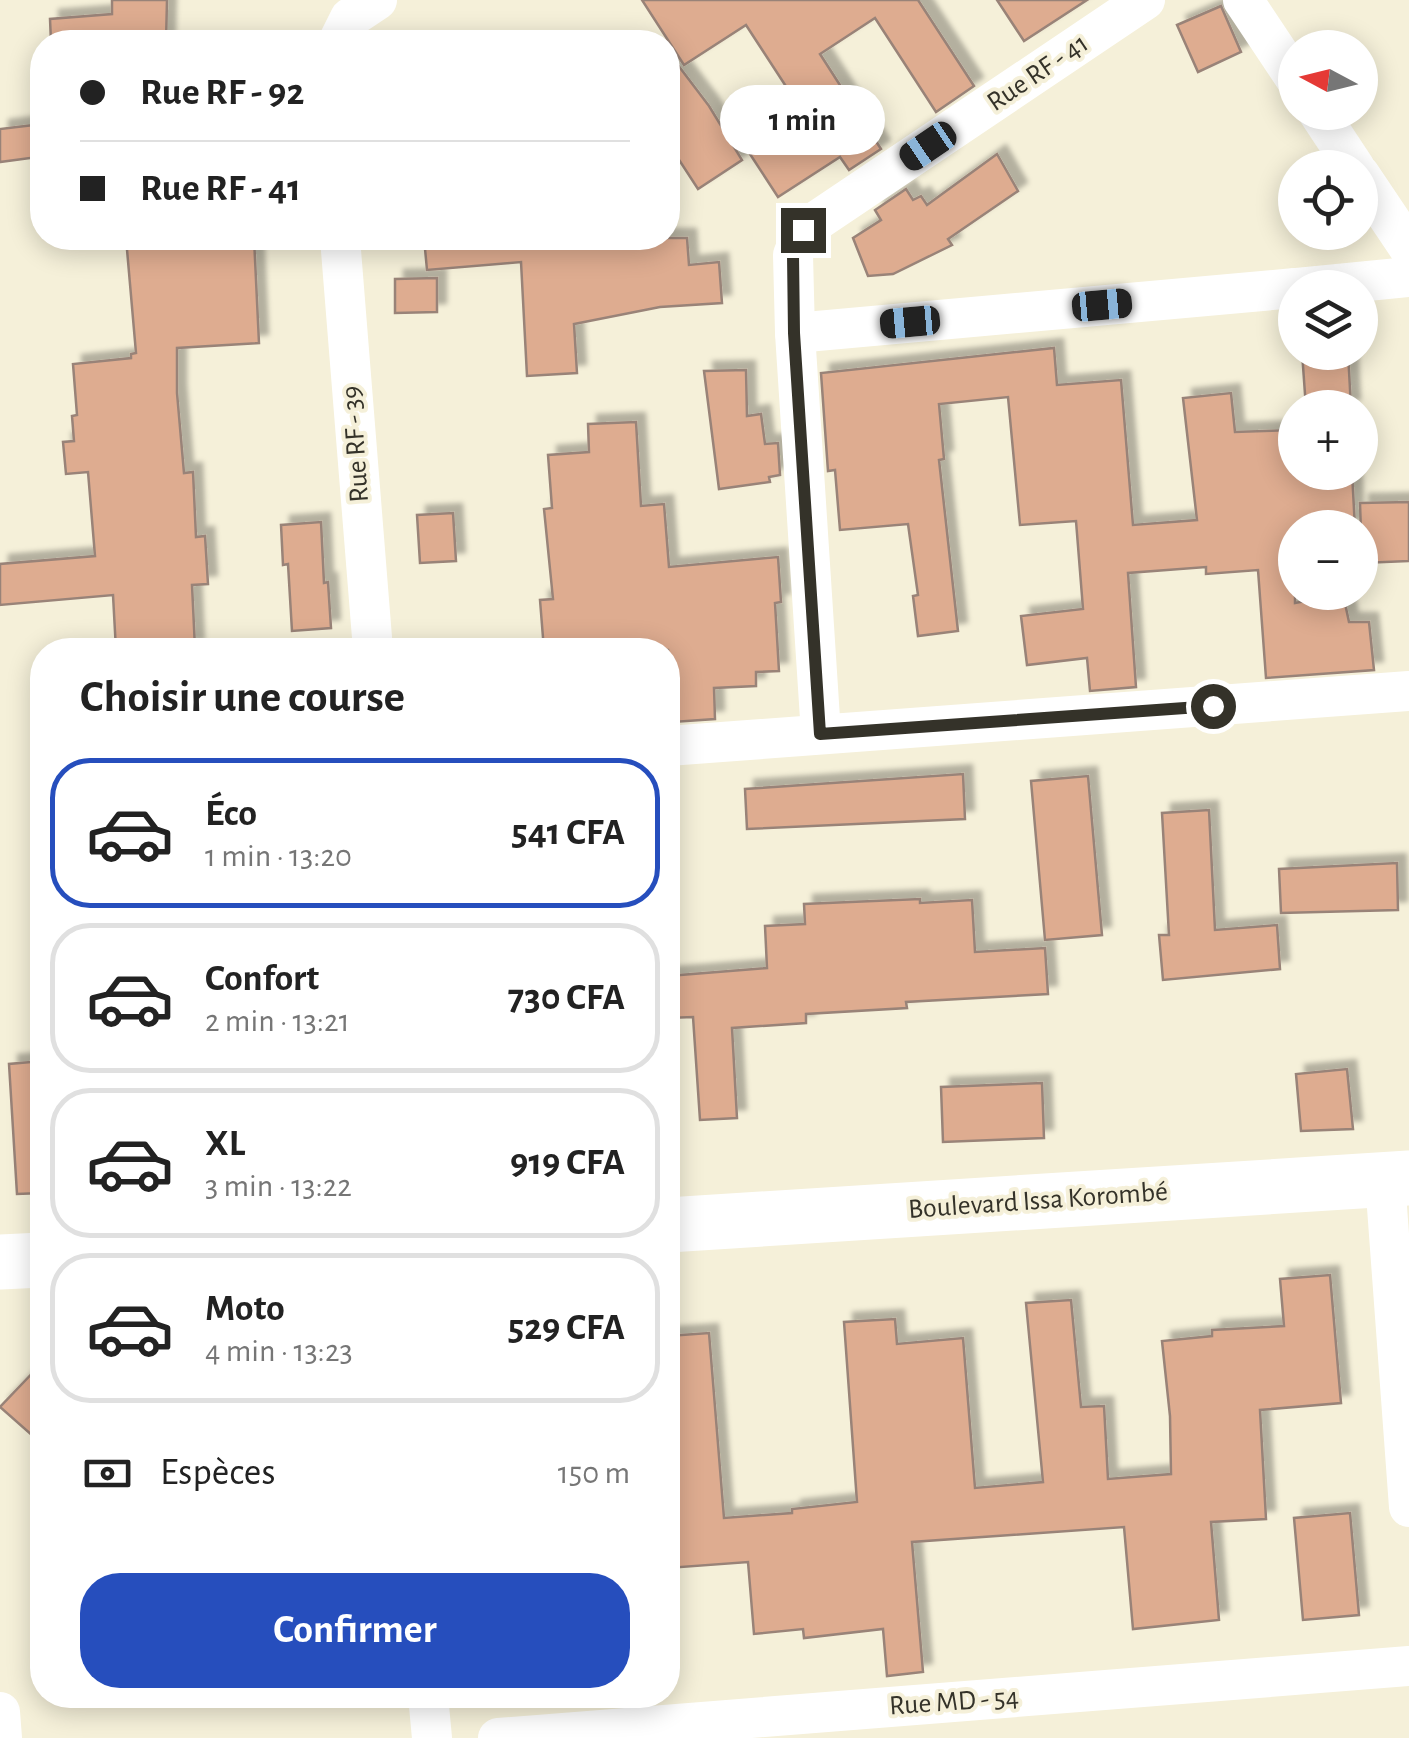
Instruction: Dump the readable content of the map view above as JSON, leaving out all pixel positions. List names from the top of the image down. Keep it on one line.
{"streets":{"street":["Rue RF - 41","Rue RF - 39","Boulevard Issa Korombé","Rue MD - 54"]},"north":"left","page":{"map_buttons":["+","−"],"banner":["Rue RF - 92","Rue RF - 41"],"bubble":"1 min","heading":"Choisir une course","list":[{"name":"Éco","note":"1 min · 13:20","value":"541 CFA"},{"name":"Confort","note":"2 min · 13:21","value":"730 CFA"},{"name":"XL","note":"3 min · 13:22","value":"919 CFA"},{"name":"Moto","note":"4 min · 13:23","value":"529 CFA"}],"pay":["Espèces","150 m"],"buttons":"Confirmer"}}
